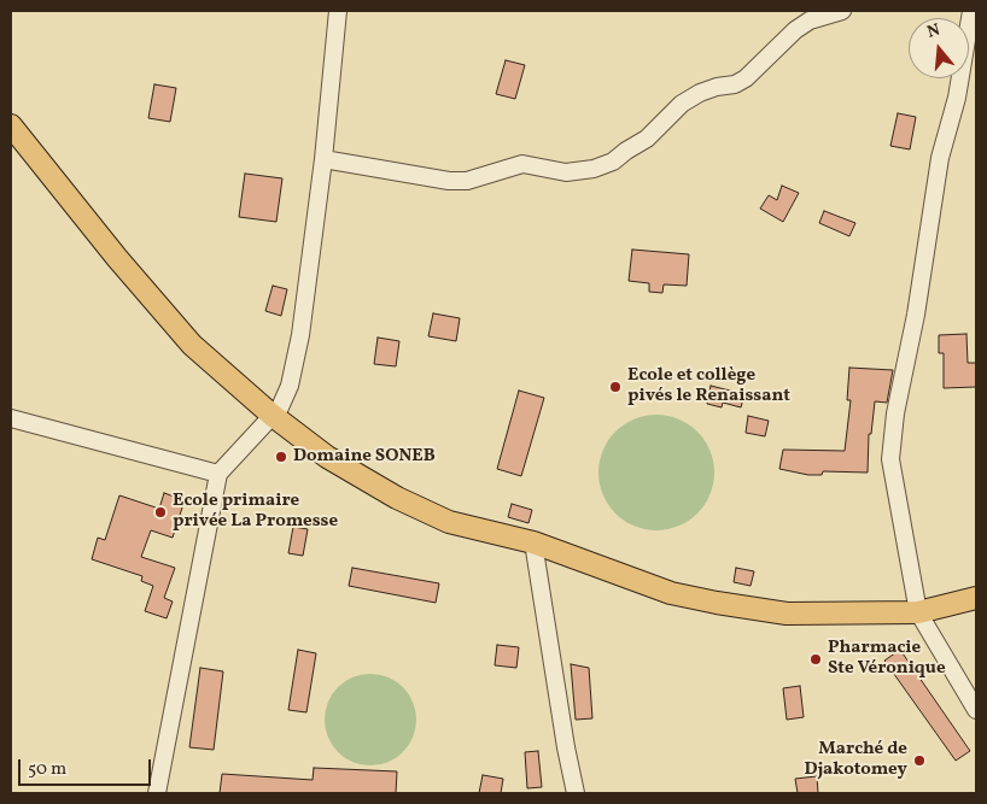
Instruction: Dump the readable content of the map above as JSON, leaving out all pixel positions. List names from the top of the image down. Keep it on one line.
{"places":["Ecole et collège pivés le Renaissant","Domaine SONEB","Ecole primaire privée La Promesse","Pharmacie Ste Véronique","Marché de Djakotomey"],"scale_bar":"50 m","north":"top"}
